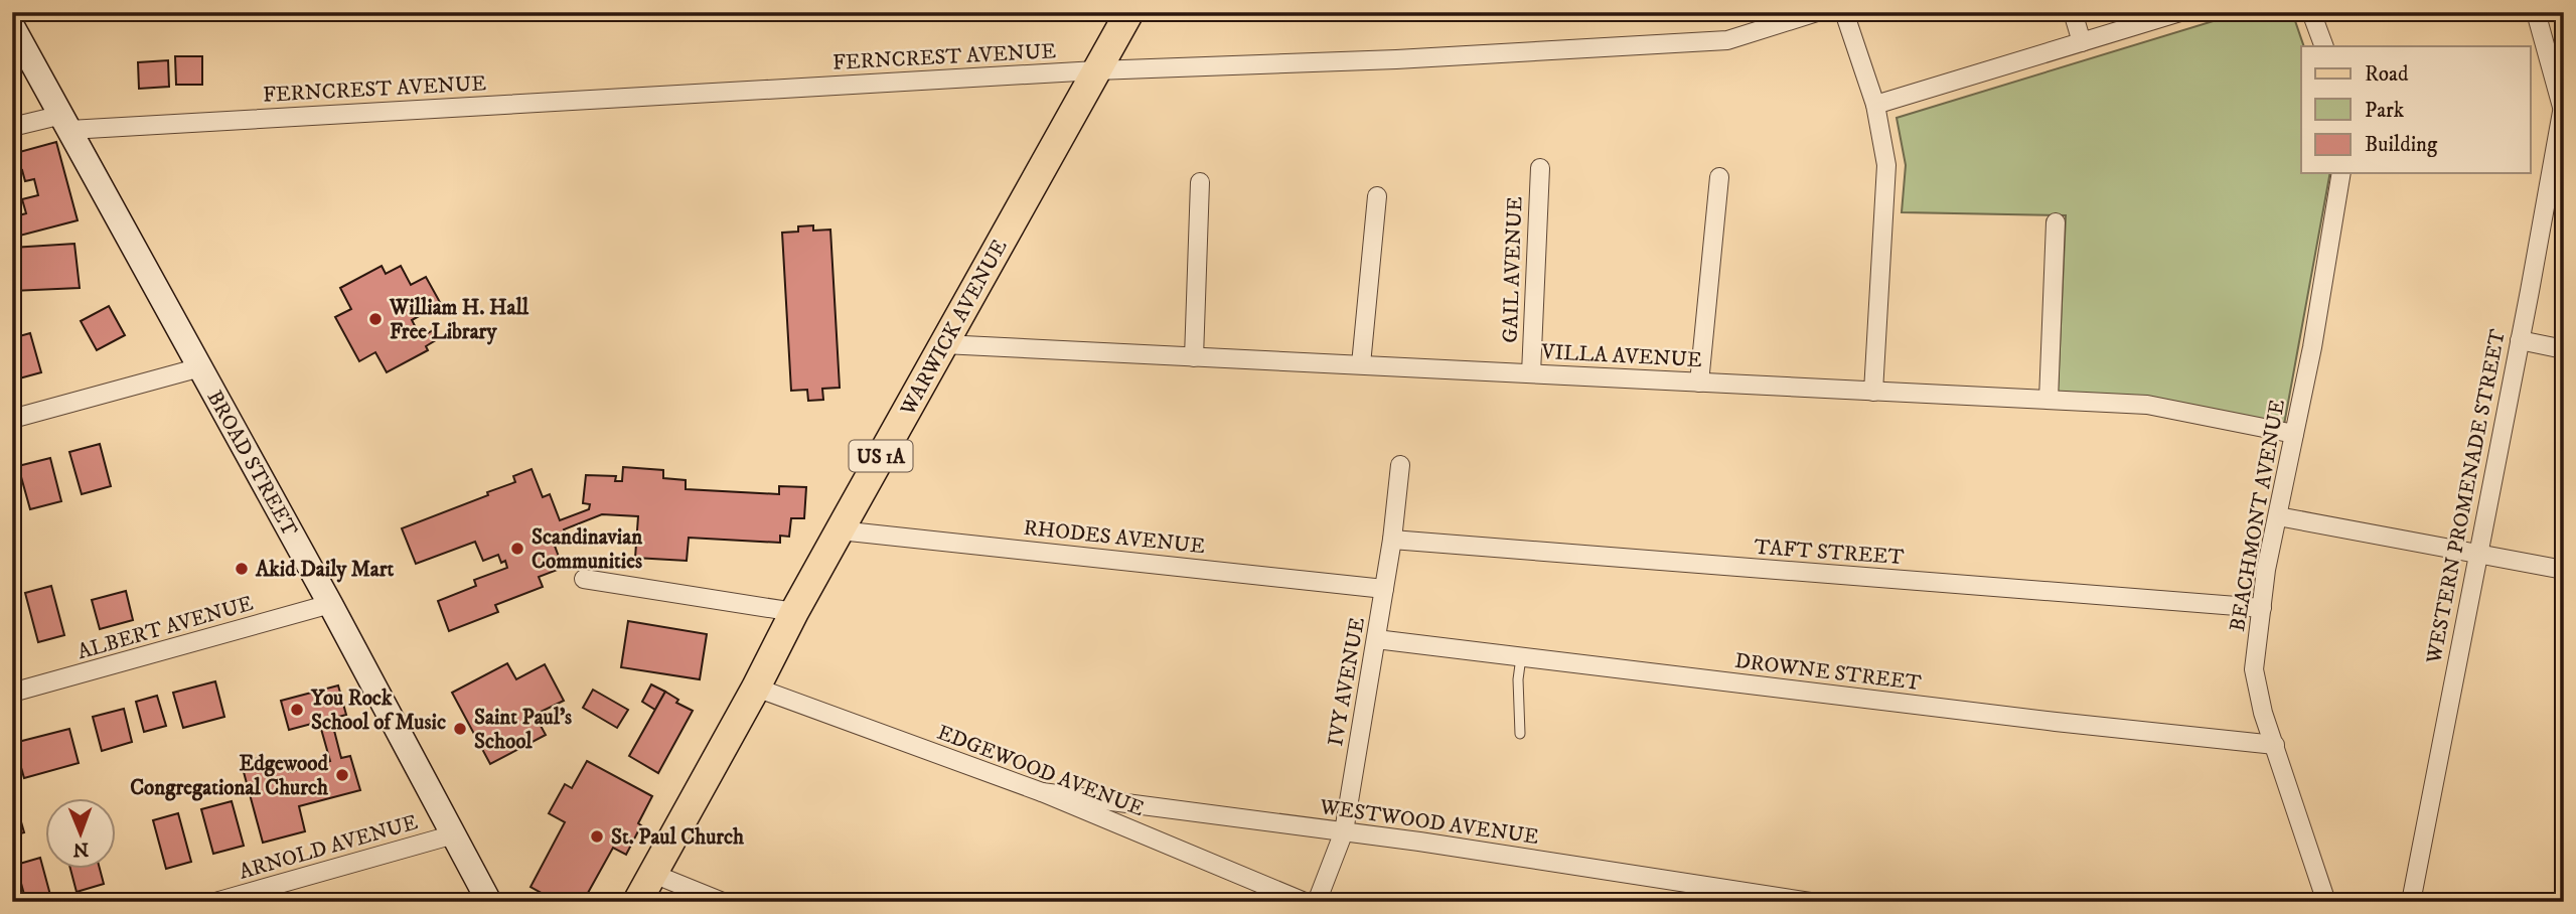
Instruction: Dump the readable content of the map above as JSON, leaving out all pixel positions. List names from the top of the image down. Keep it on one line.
{"streets":{"main road":["WARWICK AVENUE","US 1A","BROAD STREET"],"street":["FERNCREST AVENUE","GAIL AVENUE","VILLA AVENUE","WESTERN PROMENADE STREET","BEACHMONT AVENUE","RHODES AVENUE","TAFT STREET","ALBERT AVENUE","DROWNE STREET","IVY AVENUE","EDGEWOOD AVENUE","WESTWOOD AVENUE","ARNOLD AVENUE"]},"crossings":[["FERNCREST AVENUE","WARWICK AVENUE"],["FERNCREST AVENUE","BROAD STREET"],["GAIL AVENUE","VILLA AVENUE"],["WARWICK AVENUE","VILLA AVENUE"],["WARWICK AVENUE","RHODES AVENUE"],["WARWICK AVENUE","EDGEWOOD AVENUE"],["VILLA AVENUE","BEACHMONT AVENUE"],["BROAD STREET","ALBERT AVENUE"],["BROAD STREET","ARNOLD AVENUE"],["BEACHMONT AVENUE","TAFT STREET"],["BEACHMONT AVENUE","DROWNE STREET"],["RHODES AVENUE","IVY AVENUE"],["TAFT STREET","IVY AVENUE"],["DROWNE STREET","IVY AVENUE"],["IVY AVENUE","WESTWOOD AVENUE"],["EDGEWOOD AVENUE","WESTWOOD AVENUE"]],"places":["William H. Hall Free Library","Scandinavian Communities","Akid Daily Mart","You Rock School of Music","Saint Paul's School","Edgewood Congregational Church","St. Paul Church"],"legend":["Road","Park","Building"],"north":"bottom"}
